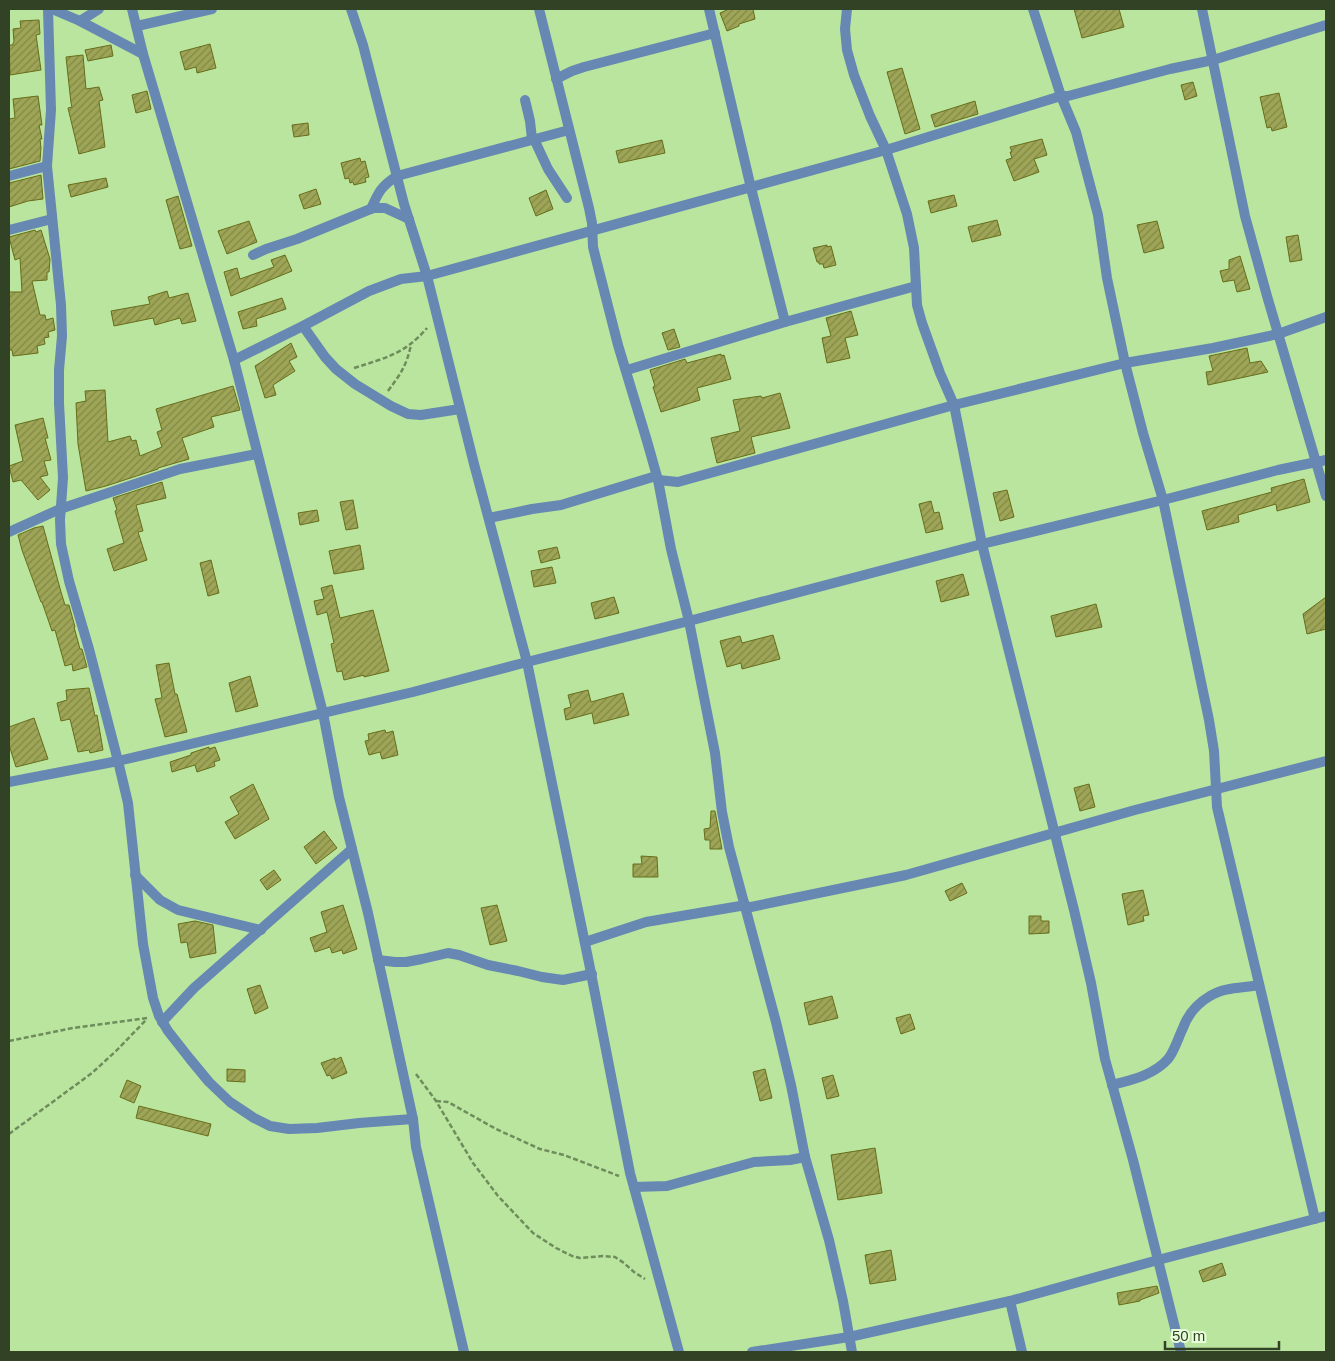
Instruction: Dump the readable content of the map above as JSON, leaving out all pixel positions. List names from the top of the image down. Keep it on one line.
{"scale_bar":"50 m"}
